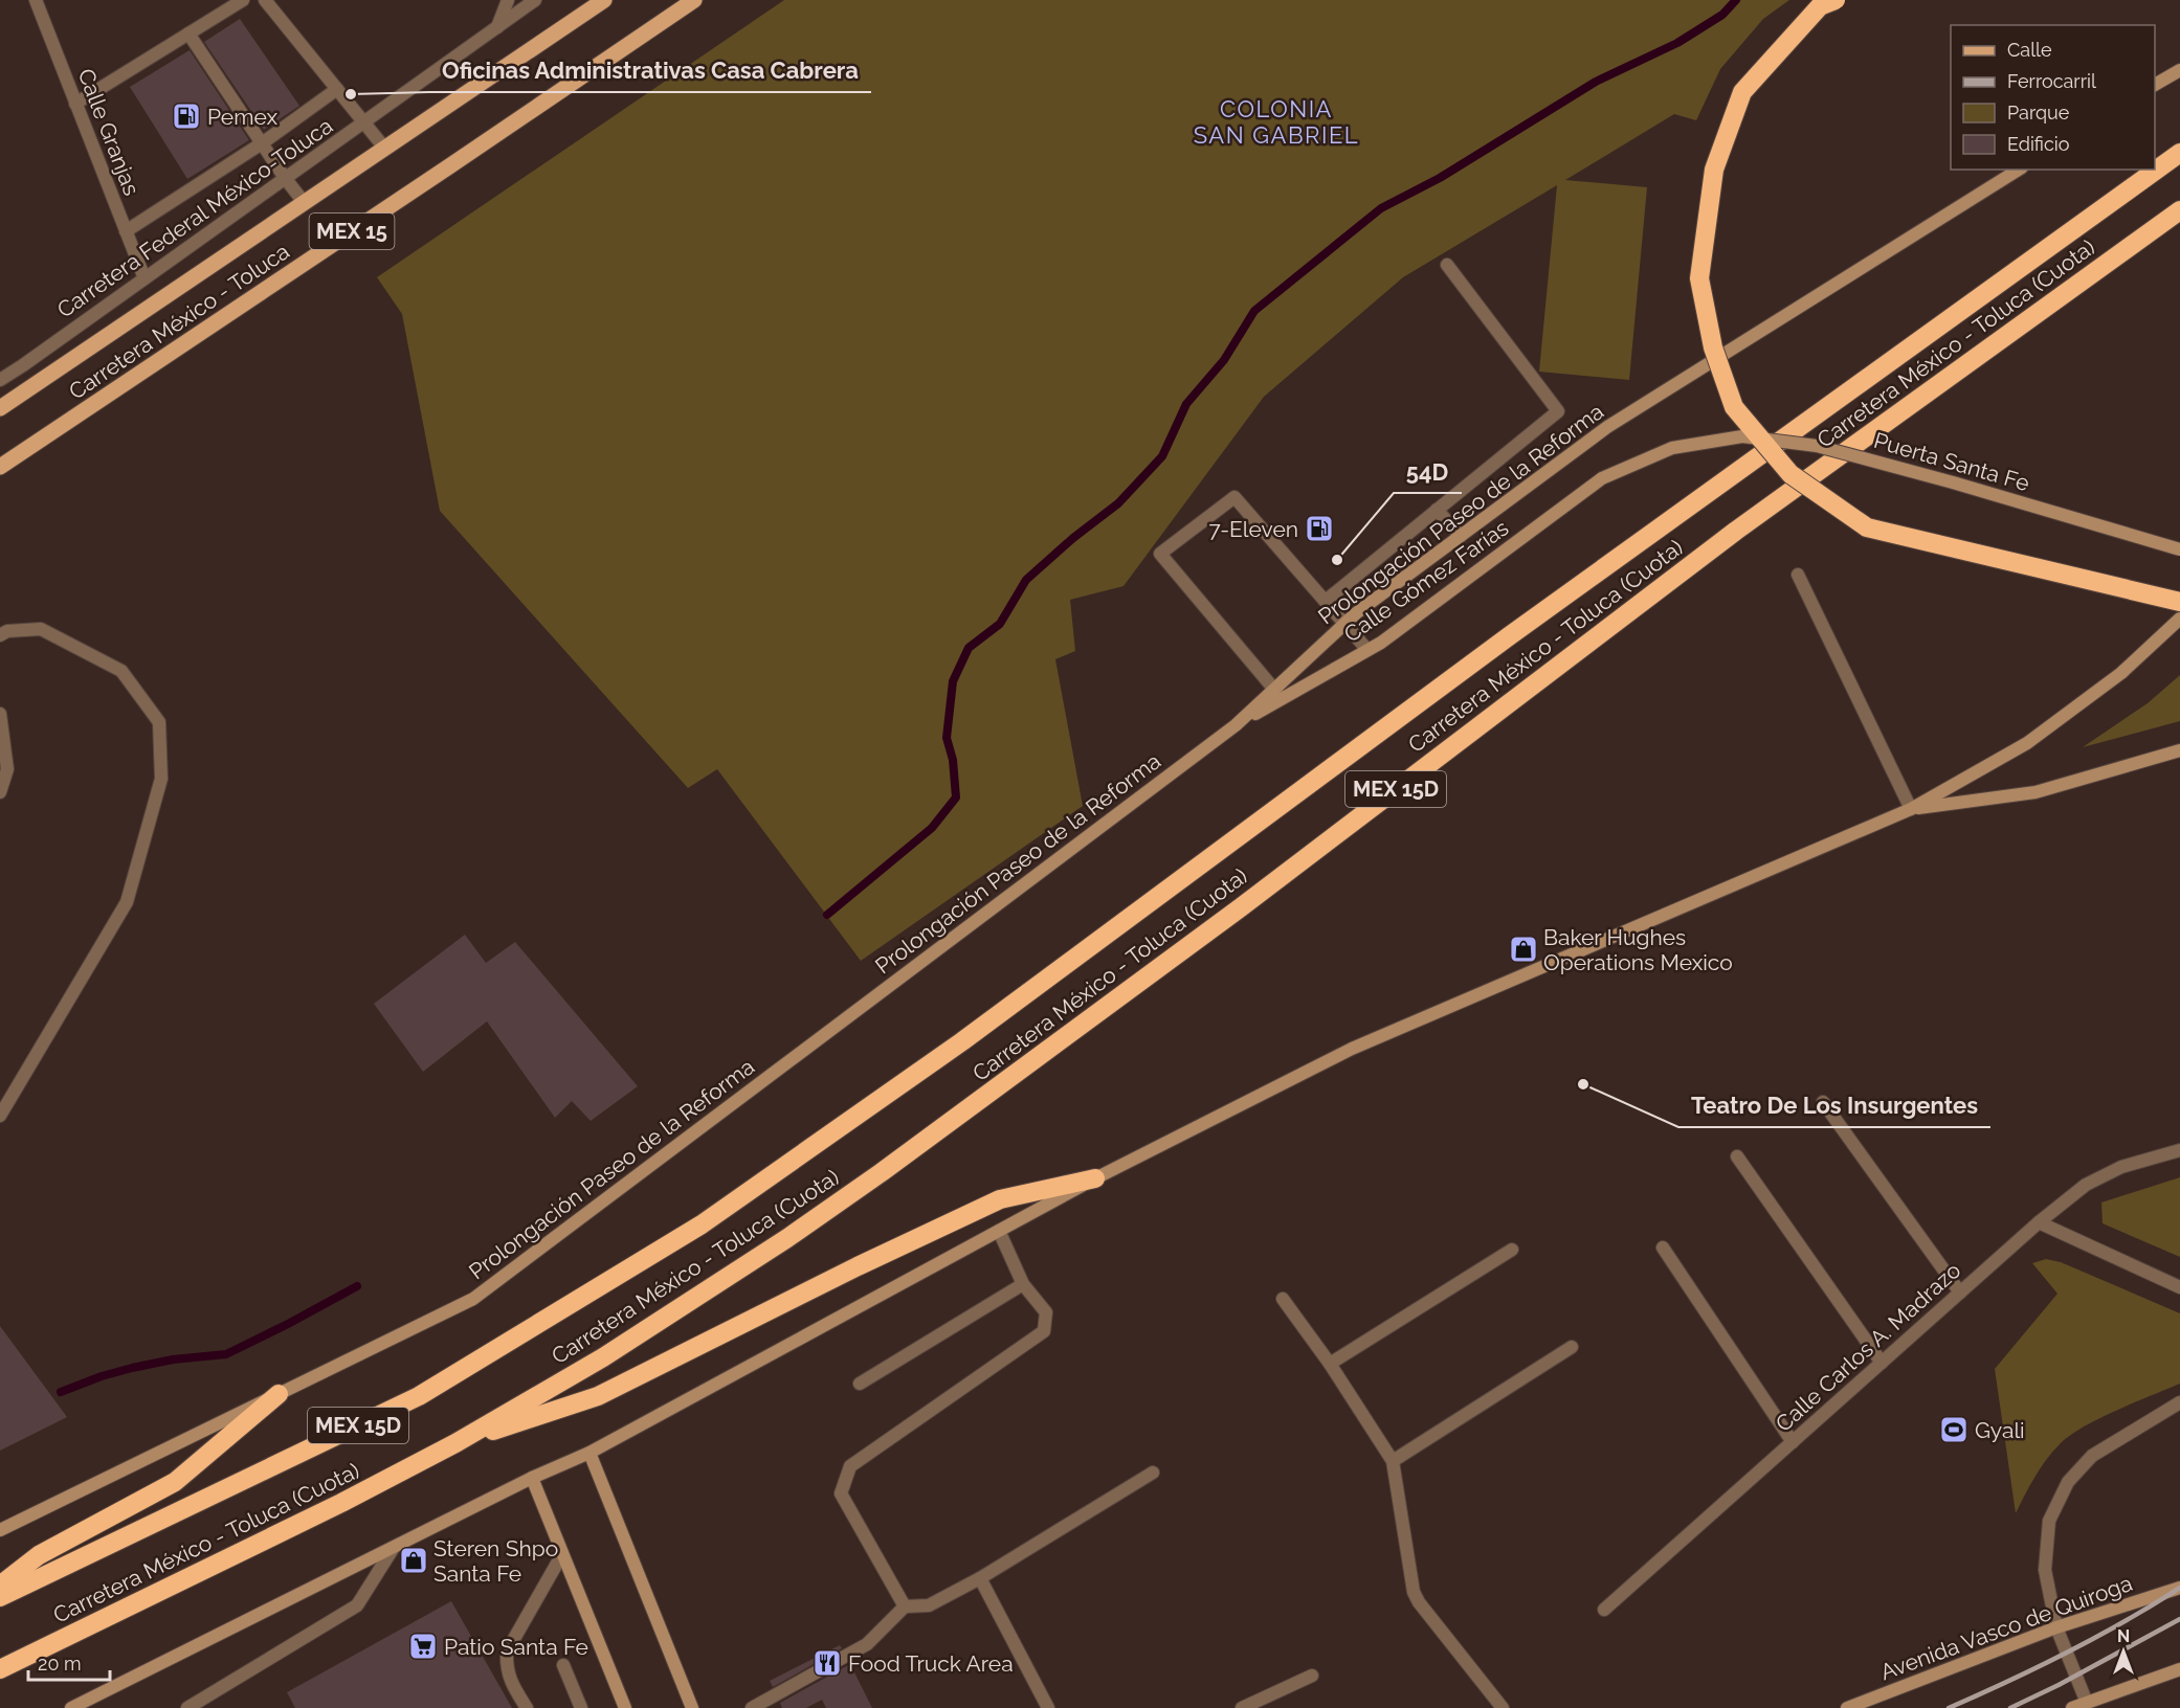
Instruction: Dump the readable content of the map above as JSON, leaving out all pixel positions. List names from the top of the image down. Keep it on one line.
{"streets":{"highway":["Carretera México - Toluca (Cuota)","MEX 15D"],"main road":["MEX 15","Carretera México - Toluca","Puerta Santa Fe","Prolongación Paseo de la Reforma","Calle Gómez Farías","Avenida Vasco de Quiroga"],"street":["Calle Granjas","Carretera Federal México-Toluca","Calle Carlos A. Madrazo"]},"crossings":[["Calle Granjas","Carretera Federal México-Toluca"],["Puerta Santa Fe","Calle Gómez Farías"],["Prolongación Paseo de la Reforma","Calle Gómez Farías"]],"districts":["COLONIA SAN GABRIEL"],"places":{"other":["Oficinas Administrativas Casa Cabrera","54D","Teatro De Los Insurgentes"],"fuel station":["Pemex","7-Eleven"],"shop":["Baker Hughes Operations Mexico","Steren Shpo Santa Fe"],"sports":["Gyali"],"supermarket":["Patio Santa Fe"],"restaurant":["Food Truck Area"]},"legend":["Calle","Ferrocarril","Parque","Edificio"],"scale_bar":"20 m","north":"top"}
